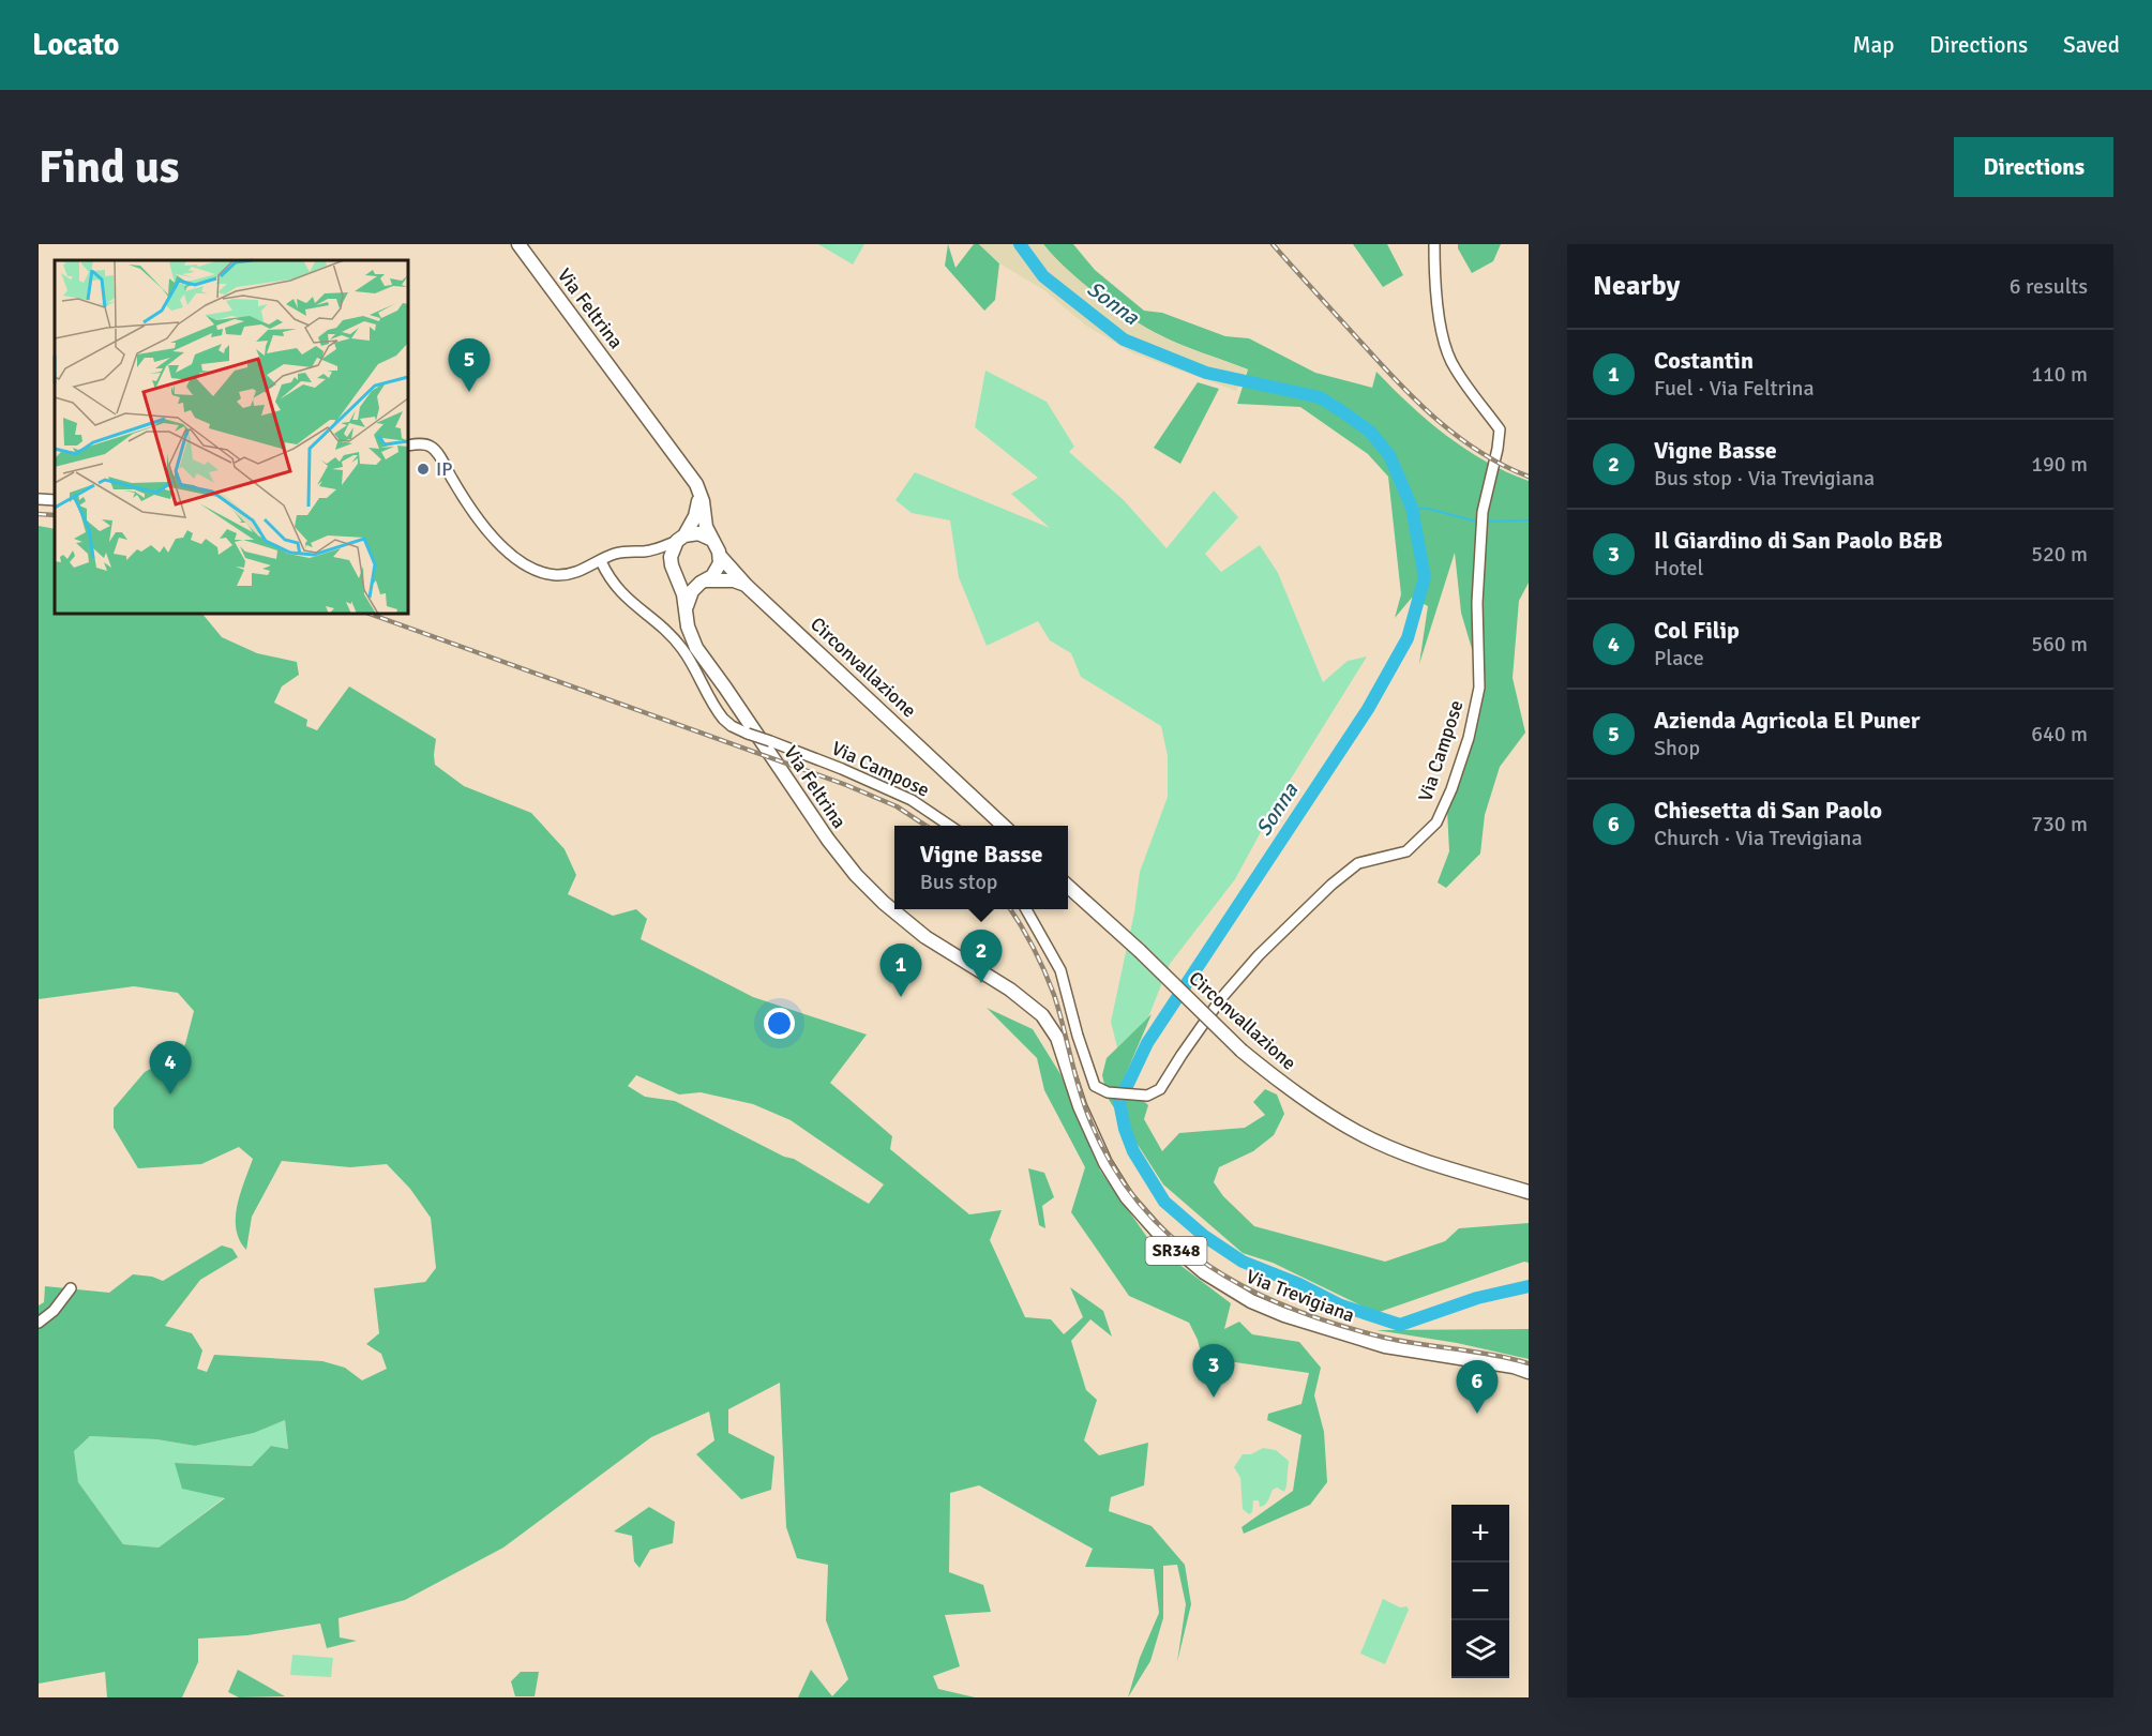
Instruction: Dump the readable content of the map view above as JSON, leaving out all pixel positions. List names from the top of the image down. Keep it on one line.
{"streets":{"main road":["Via Feltrina","Circonvallazione","SR348","Via Trevigiana"],"street":["Via Campose"]},"crossings":[["Via Feltrina","Circonvallazione"],["Via Feltrina","Via Trevigiana"]],"water":["Sonna"],"places":["IP"],"page":{"header":"Locato","nav":["Map","Directions","Saved"],"buttons":"Directions","title":"Find us","heading":["Nearby","6 results"],"list":[{"mark":"1","name":"Costantin","note":"Fuel · Via Feltrina","value":"110 m"},{"mark":"2","name":"Vigne Basse","note":"Bus stop · Via Trevigiana","value":"190 m"},{"mark":"3","name":"Il Giardino di San Paolo B&B","note":"Hotel","value":"520 m"},{"mark":"4","name":"Col Filip","note":"Place","value":"560 m"},{"mark":"5","name":"Azienda Agricola El Puner","note":"Shop","value":"640 m"},{"mark":"6","name":"Chiesetta di San Paolo","note":"Church · Via Trevigiana","value":"730 m"}],"pins":["5","2","1","4","3","6"],"popup":["Vigne Basse","Bus stop"],"map_buttons":["+","−"]}}
